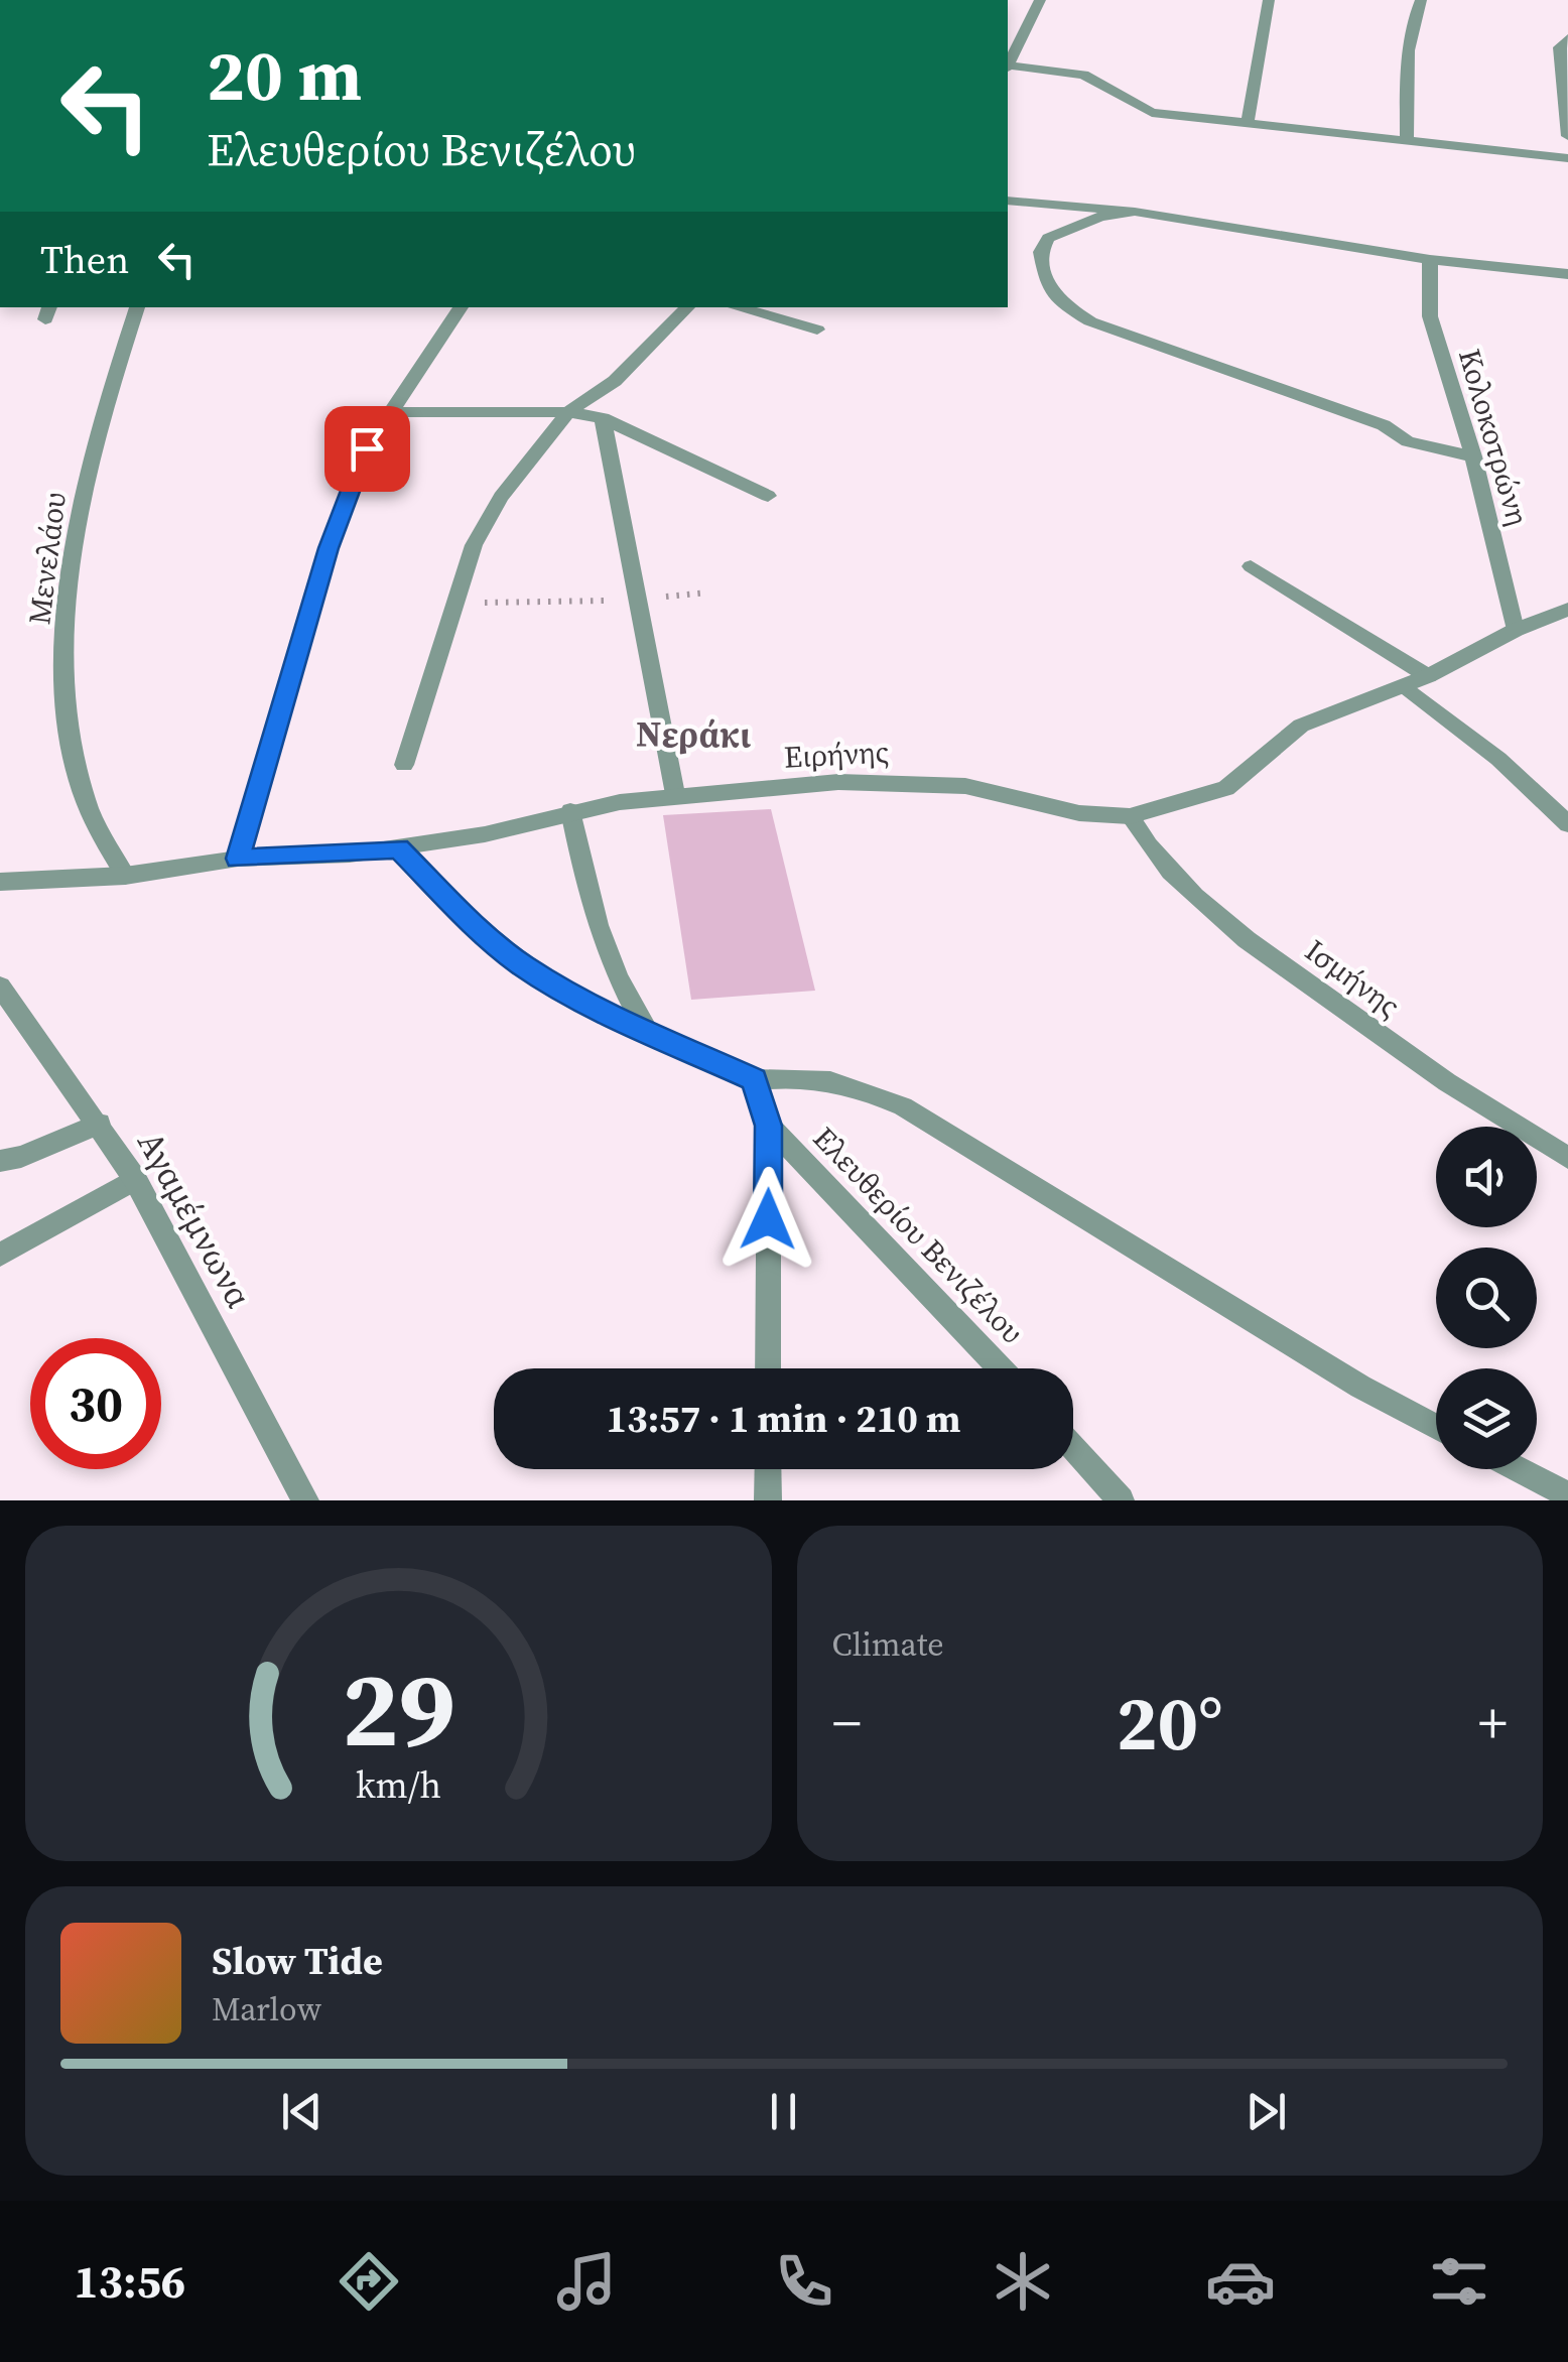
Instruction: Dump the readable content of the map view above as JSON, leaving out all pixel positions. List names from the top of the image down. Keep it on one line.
{"streets":{"street":["Κολοκοτρώνη","Μενελάου","Ειρήνης","Ισμήνης","Αγαμέμνωνα","Ελευθερίου Βενιζέλου"]},"crossings":[["Κολοκοτρώνη","Ειρήνης"],["Μενελάου","Ειρήνης"],["Ειρήνης","Ισμήνης"]],"districts":["Νεράκι"],"page":{"turn":["20 m","Ελευθερίου Βενιζέλου"],"then":"Then","limit":"30","trip":"13:57 · 1 min · 210 m","tile":"Climate","heat":["−","20°","+"],"song":["Slow Tide","Marlow"],"tabs":"13:56","gauge":["29","km/h"]}}
